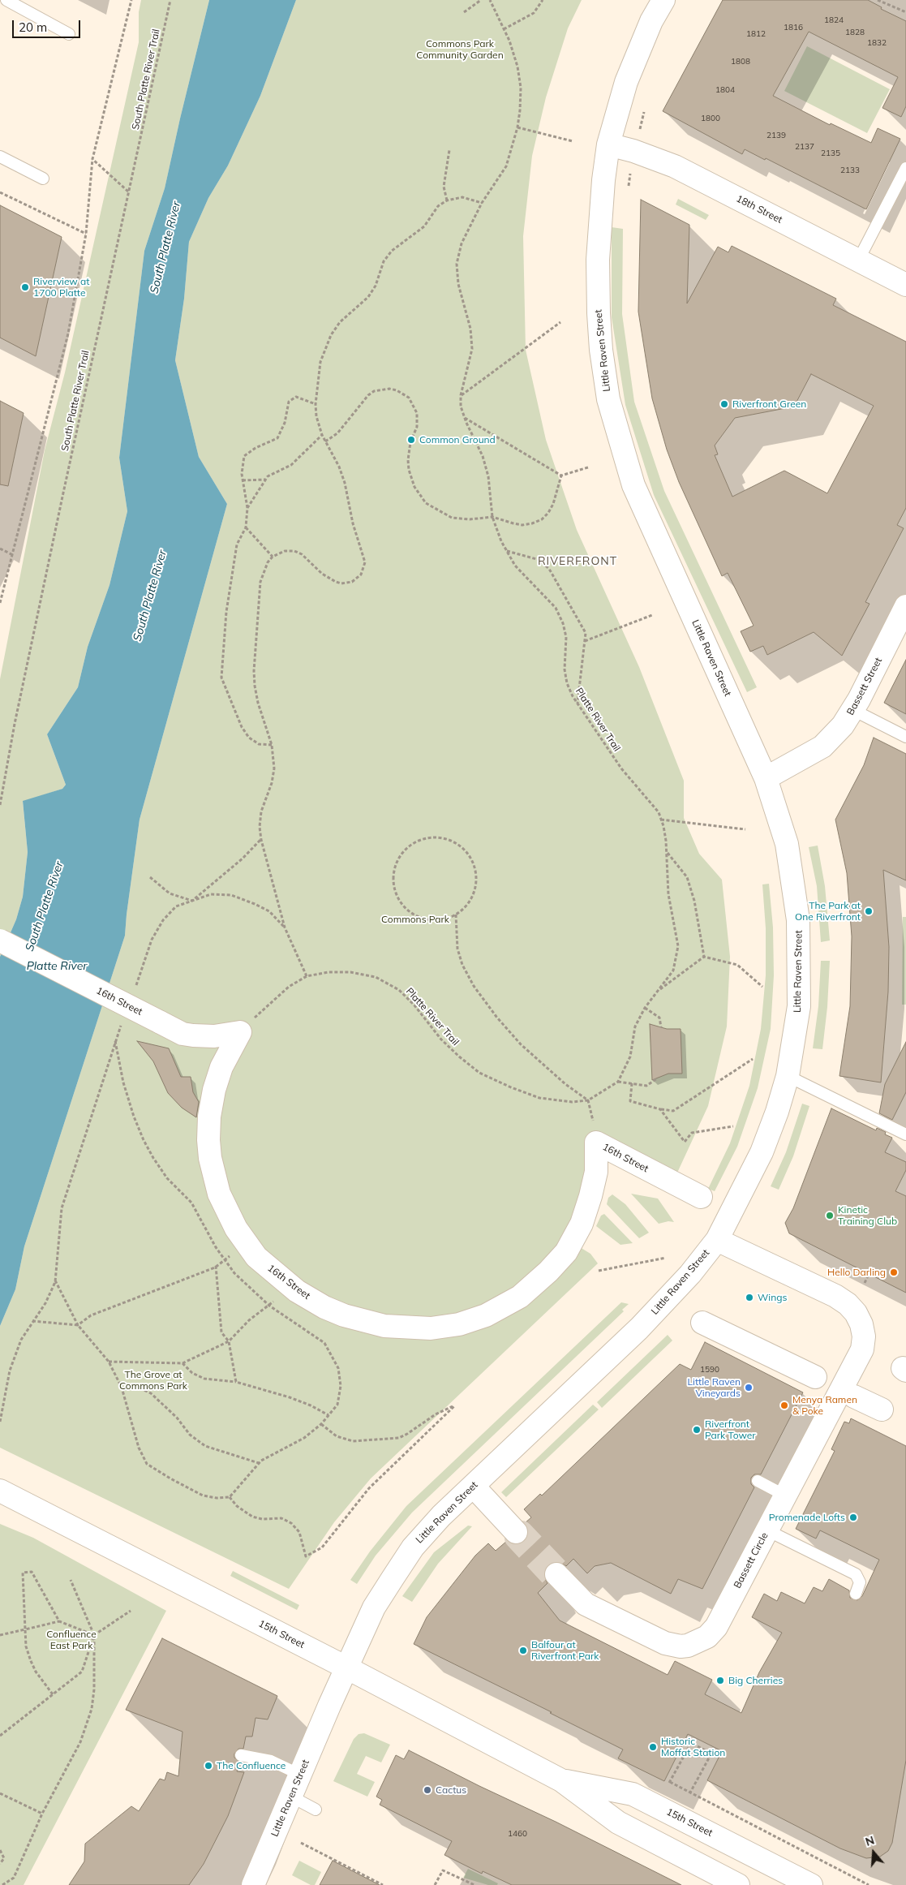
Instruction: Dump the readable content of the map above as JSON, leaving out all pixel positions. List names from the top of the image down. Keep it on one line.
{"streets":{"street":["18th Street","Little Raven Street","Bassett Street","16th Street","Bassett Circle","15th Street"],"path":["South Platte River Trail","Platte River Trail"]},"crossings":[["18th Street","Little Raven Street"],["Little Raven Street","Bassett Street"],["Little Raven Street","Bassett Circle"],["Little Raven Street","15th Street"]],"districts":["RIVERFRONT"],"water":["South Platte River","Platte River"],"parks":["Commons Park Community Garden","Commons Park","The Grove at Commons Park","Confluence East Park"],"places":["Riverview at 1700 Platte","Riverfront Green","Common Ground","The Park at One Riverfront","Kinetic Training Club","Hello Darling","Wings","Little Raven Vineyards","Menya Ramen & Poke","Riverfront Park Tower","Promenade Lofts","Balfour at Riverfront Park","Big Cherries","Historic Moffat Station","The Confluence","Cactus"],"house_numbers":["1824","1816","1828","1812","1832","1808","1804","1800","2139","2137","2135","2133","1590","1460"],"scale_bar":"20 m","north":"top"}
